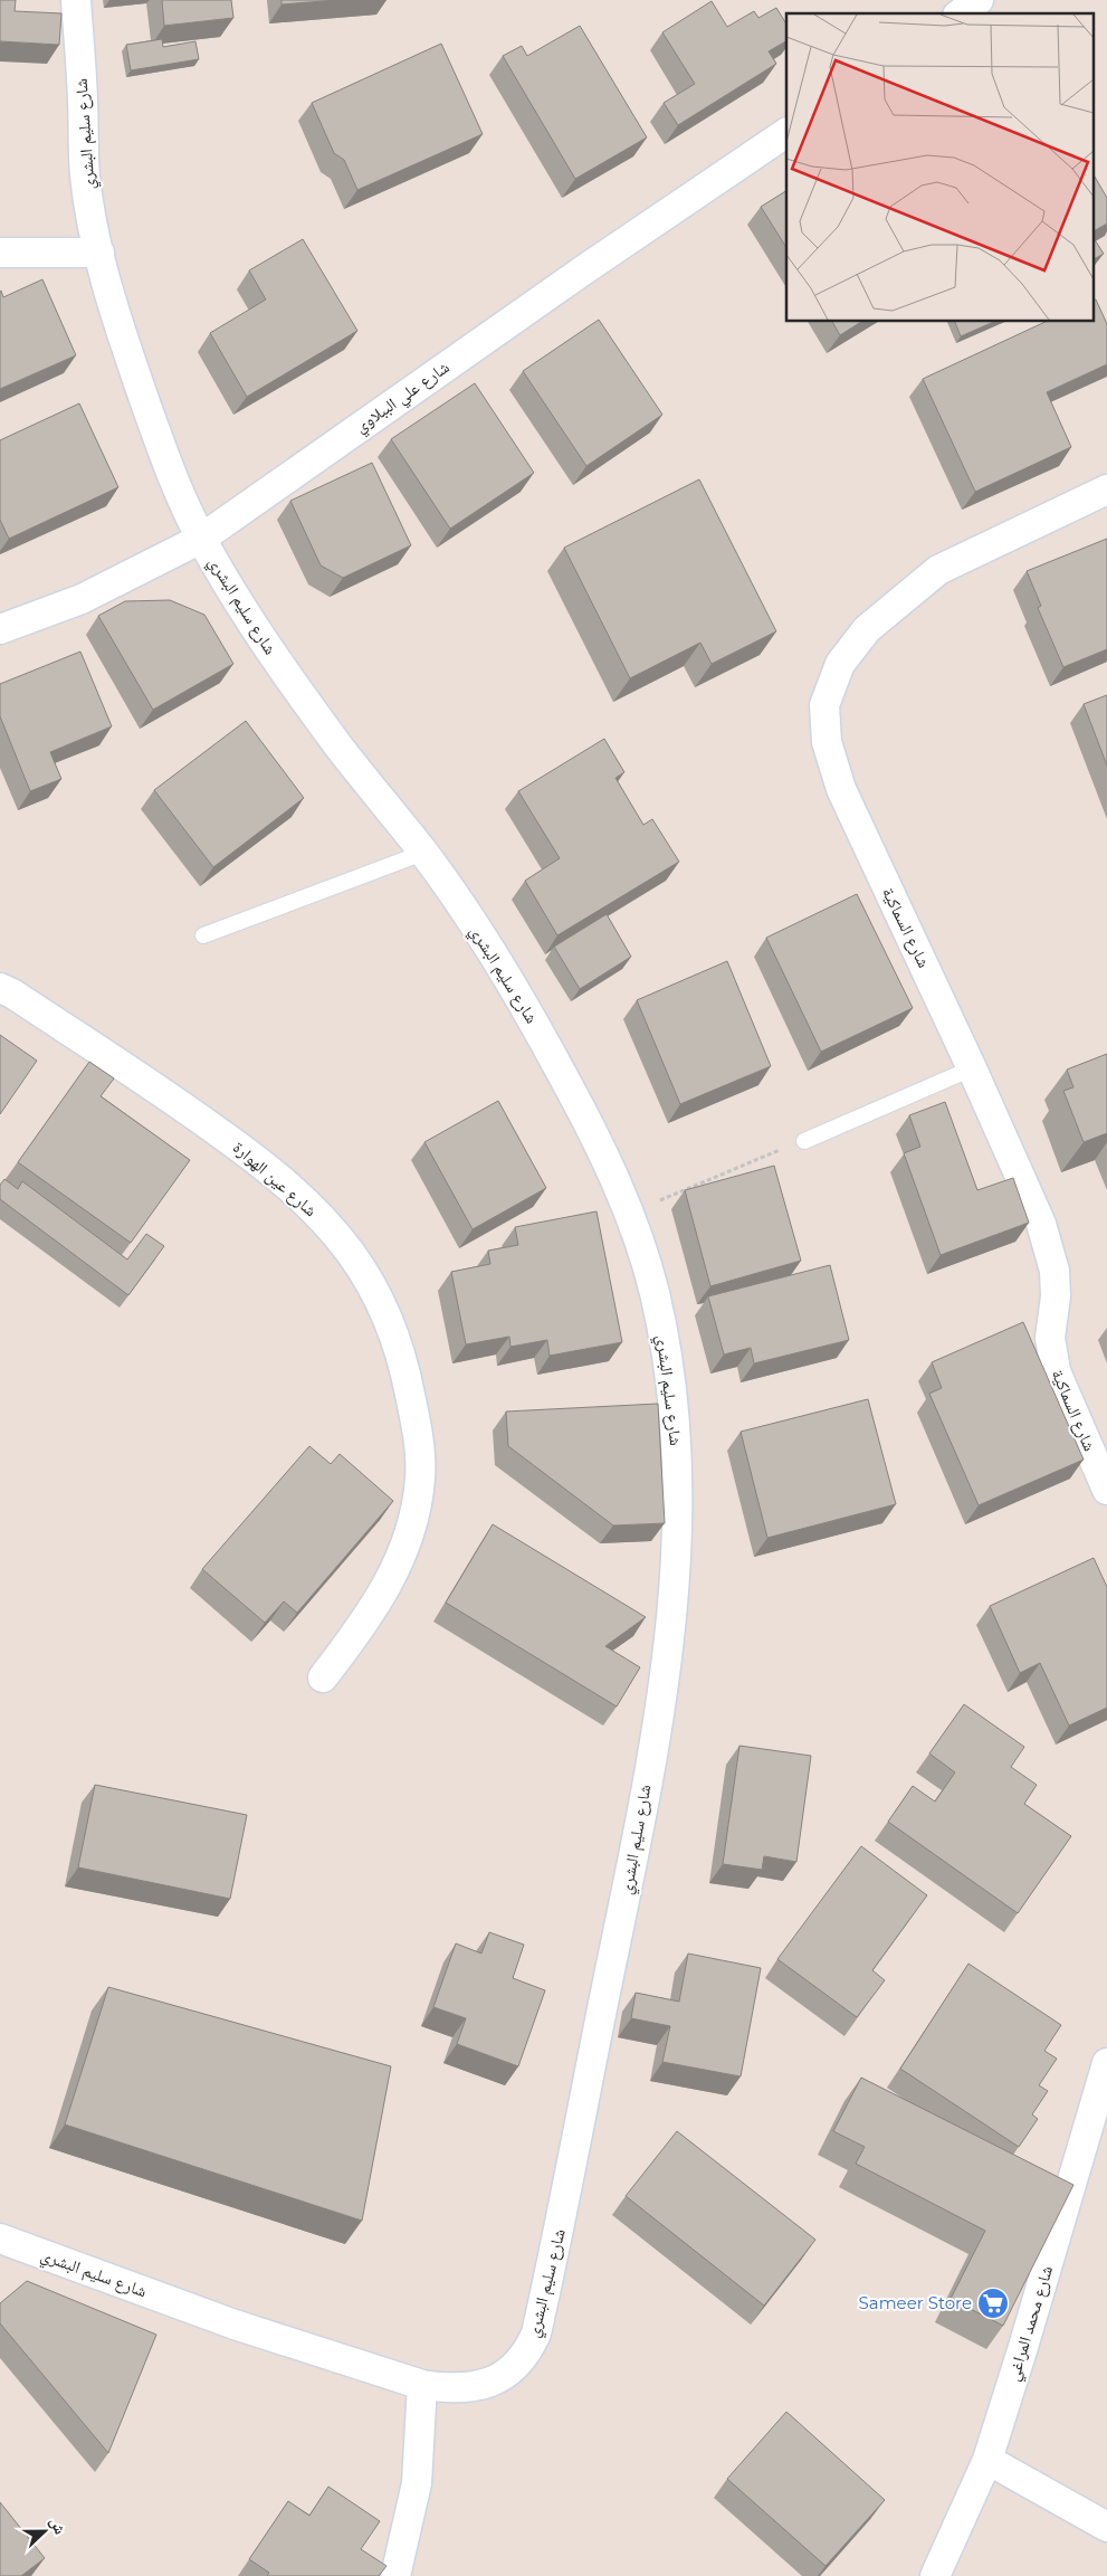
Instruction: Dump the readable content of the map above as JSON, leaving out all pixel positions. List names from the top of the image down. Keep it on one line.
{"streets":{"street":["شارع سليم البشري","شارع علي الببلاوي","شارع السماكية","شارع عين الهوارة","شارع محمد المراغي"]},"crossings":[["شارع سليم البشري","شارع علي الببلاوي"]],"places":{"supermarket":["Sameer Store"]},"north":"right"}
